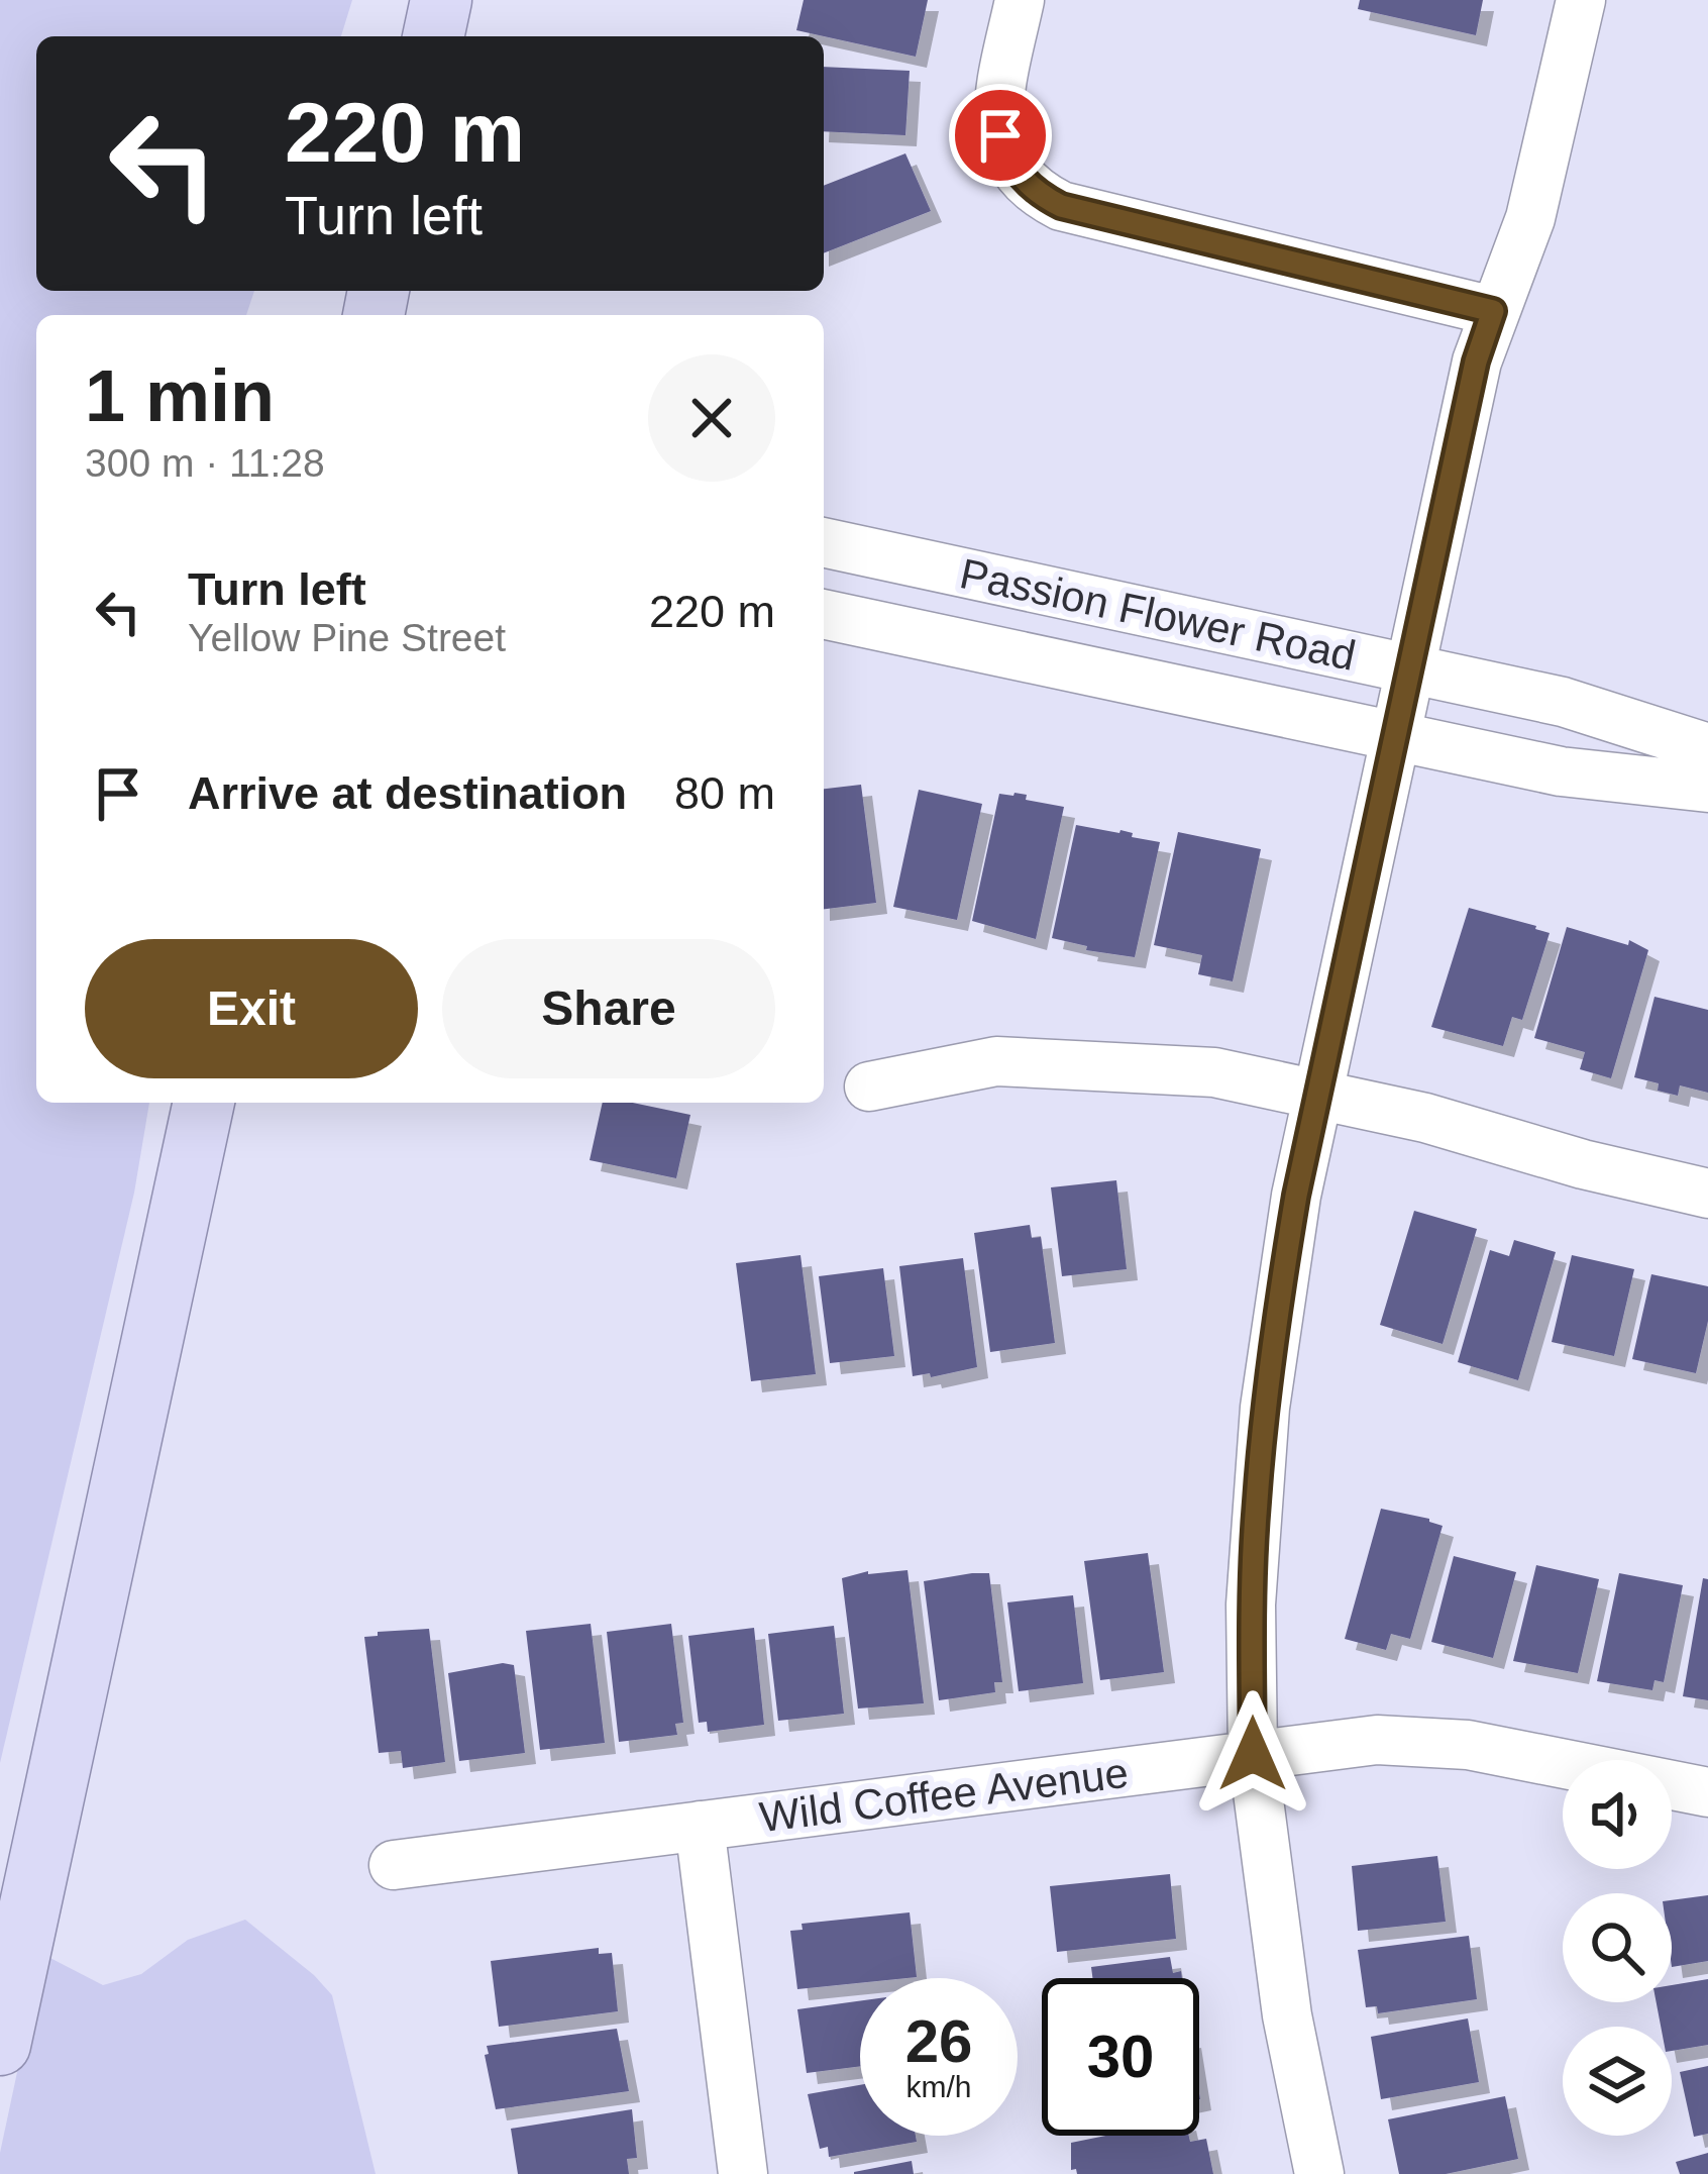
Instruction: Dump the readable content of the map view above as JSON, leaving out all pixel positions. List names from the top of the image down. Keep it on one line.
{"streets":{"street":["Passion Flower Road","Wild Coffee Avenue"]},"page":{"turn":["220 m","Turn left"],"heading":["1 min","300 m · 11:28"],"list":[{"name":"Turn left","note":"Yellow Pine Street","value":"220 m"},{"name":"Arrive at destination","value":"80 m"}],"buttons":["Exit","Share"],"speed":"26 km/h","limit":"30"}}
